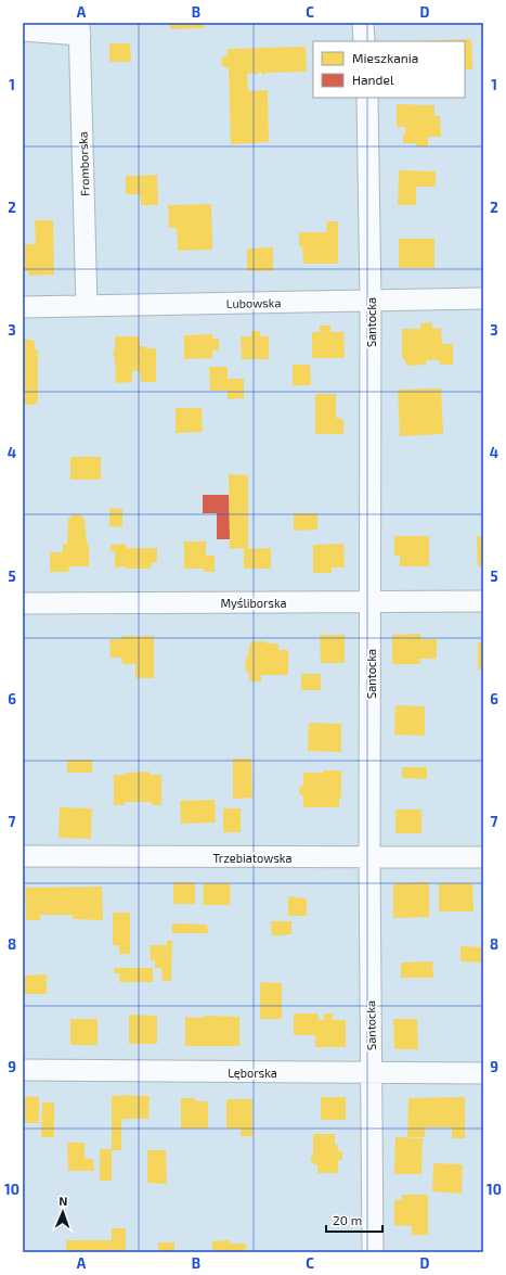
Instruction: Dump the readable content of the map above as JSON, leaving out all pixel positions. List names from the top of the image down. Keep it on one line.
{"streets":{"street":["Fromborska","Lubowska","Santocka","Myśliborska","Trzebiatowska","Lęborska"]},"crossings":[["Fromborska","Lubowska"],["Lubowska","Santocka"],["Santocka","Myśliborska"],["Santocka","Trzebiatowska"],["Santocka","Lęborska"]],"legend":["Mieszkania","Handel"],"scale_bar":"20 m","north":"top","grid":{"columns":["A","B","C","D"],"rows":["1","2","3","4","5","6","7","8","9","10"]}}
